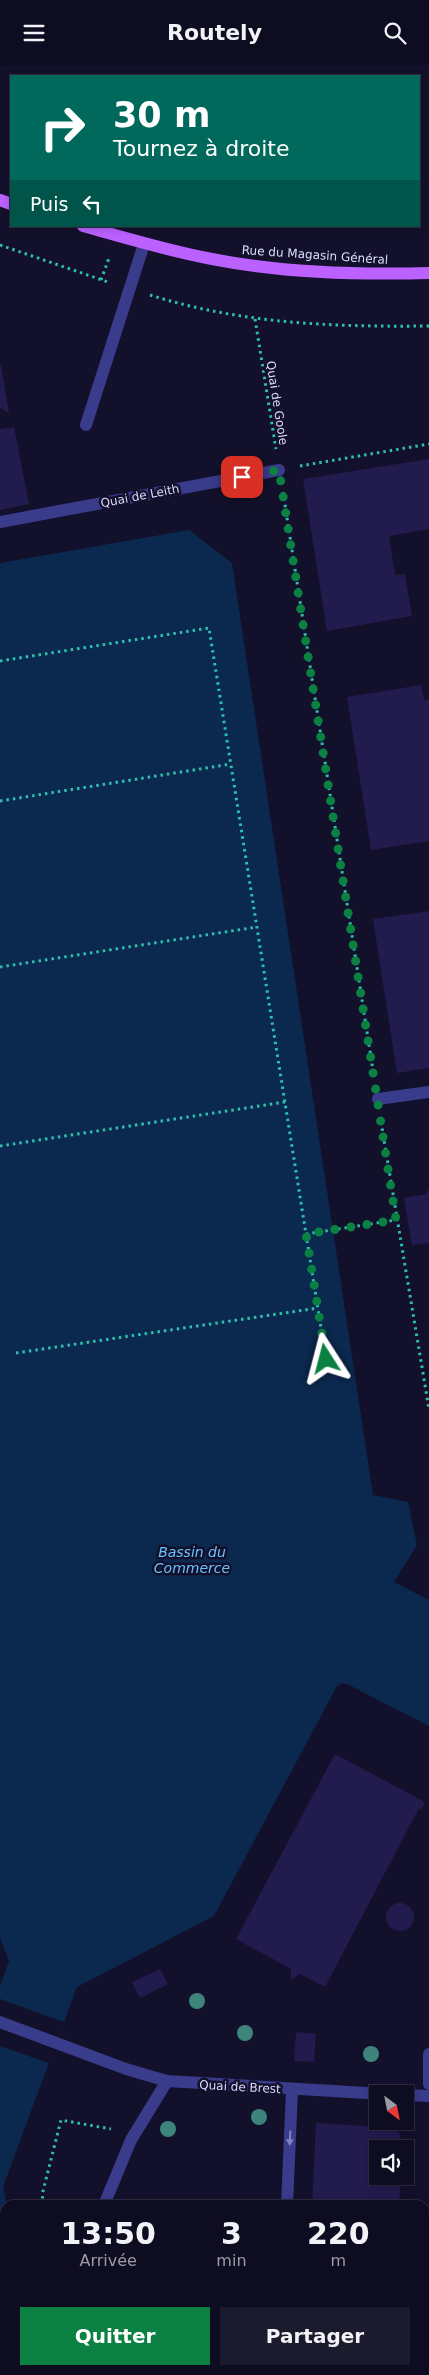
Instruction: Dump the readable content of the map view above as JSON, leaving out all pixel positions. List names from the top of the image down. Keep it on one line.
{"streets":{"main road":["Rue du Magasin Général"],"street":["Quai de Leith","Quai de Brest"],"path":["Quai de Goole"]},"crossings":[["Quai de Goole","Quai de Leith"]],"water":["Bassin du Commerce"],"north":"bottom right","page":{"header":"Routely","turn":["30 m","Tournez à droite"],"then":"Puis","eta":["13:50","Arrivée","3","min","220","m"],"buttons":["Quitter","Partager"]}}
